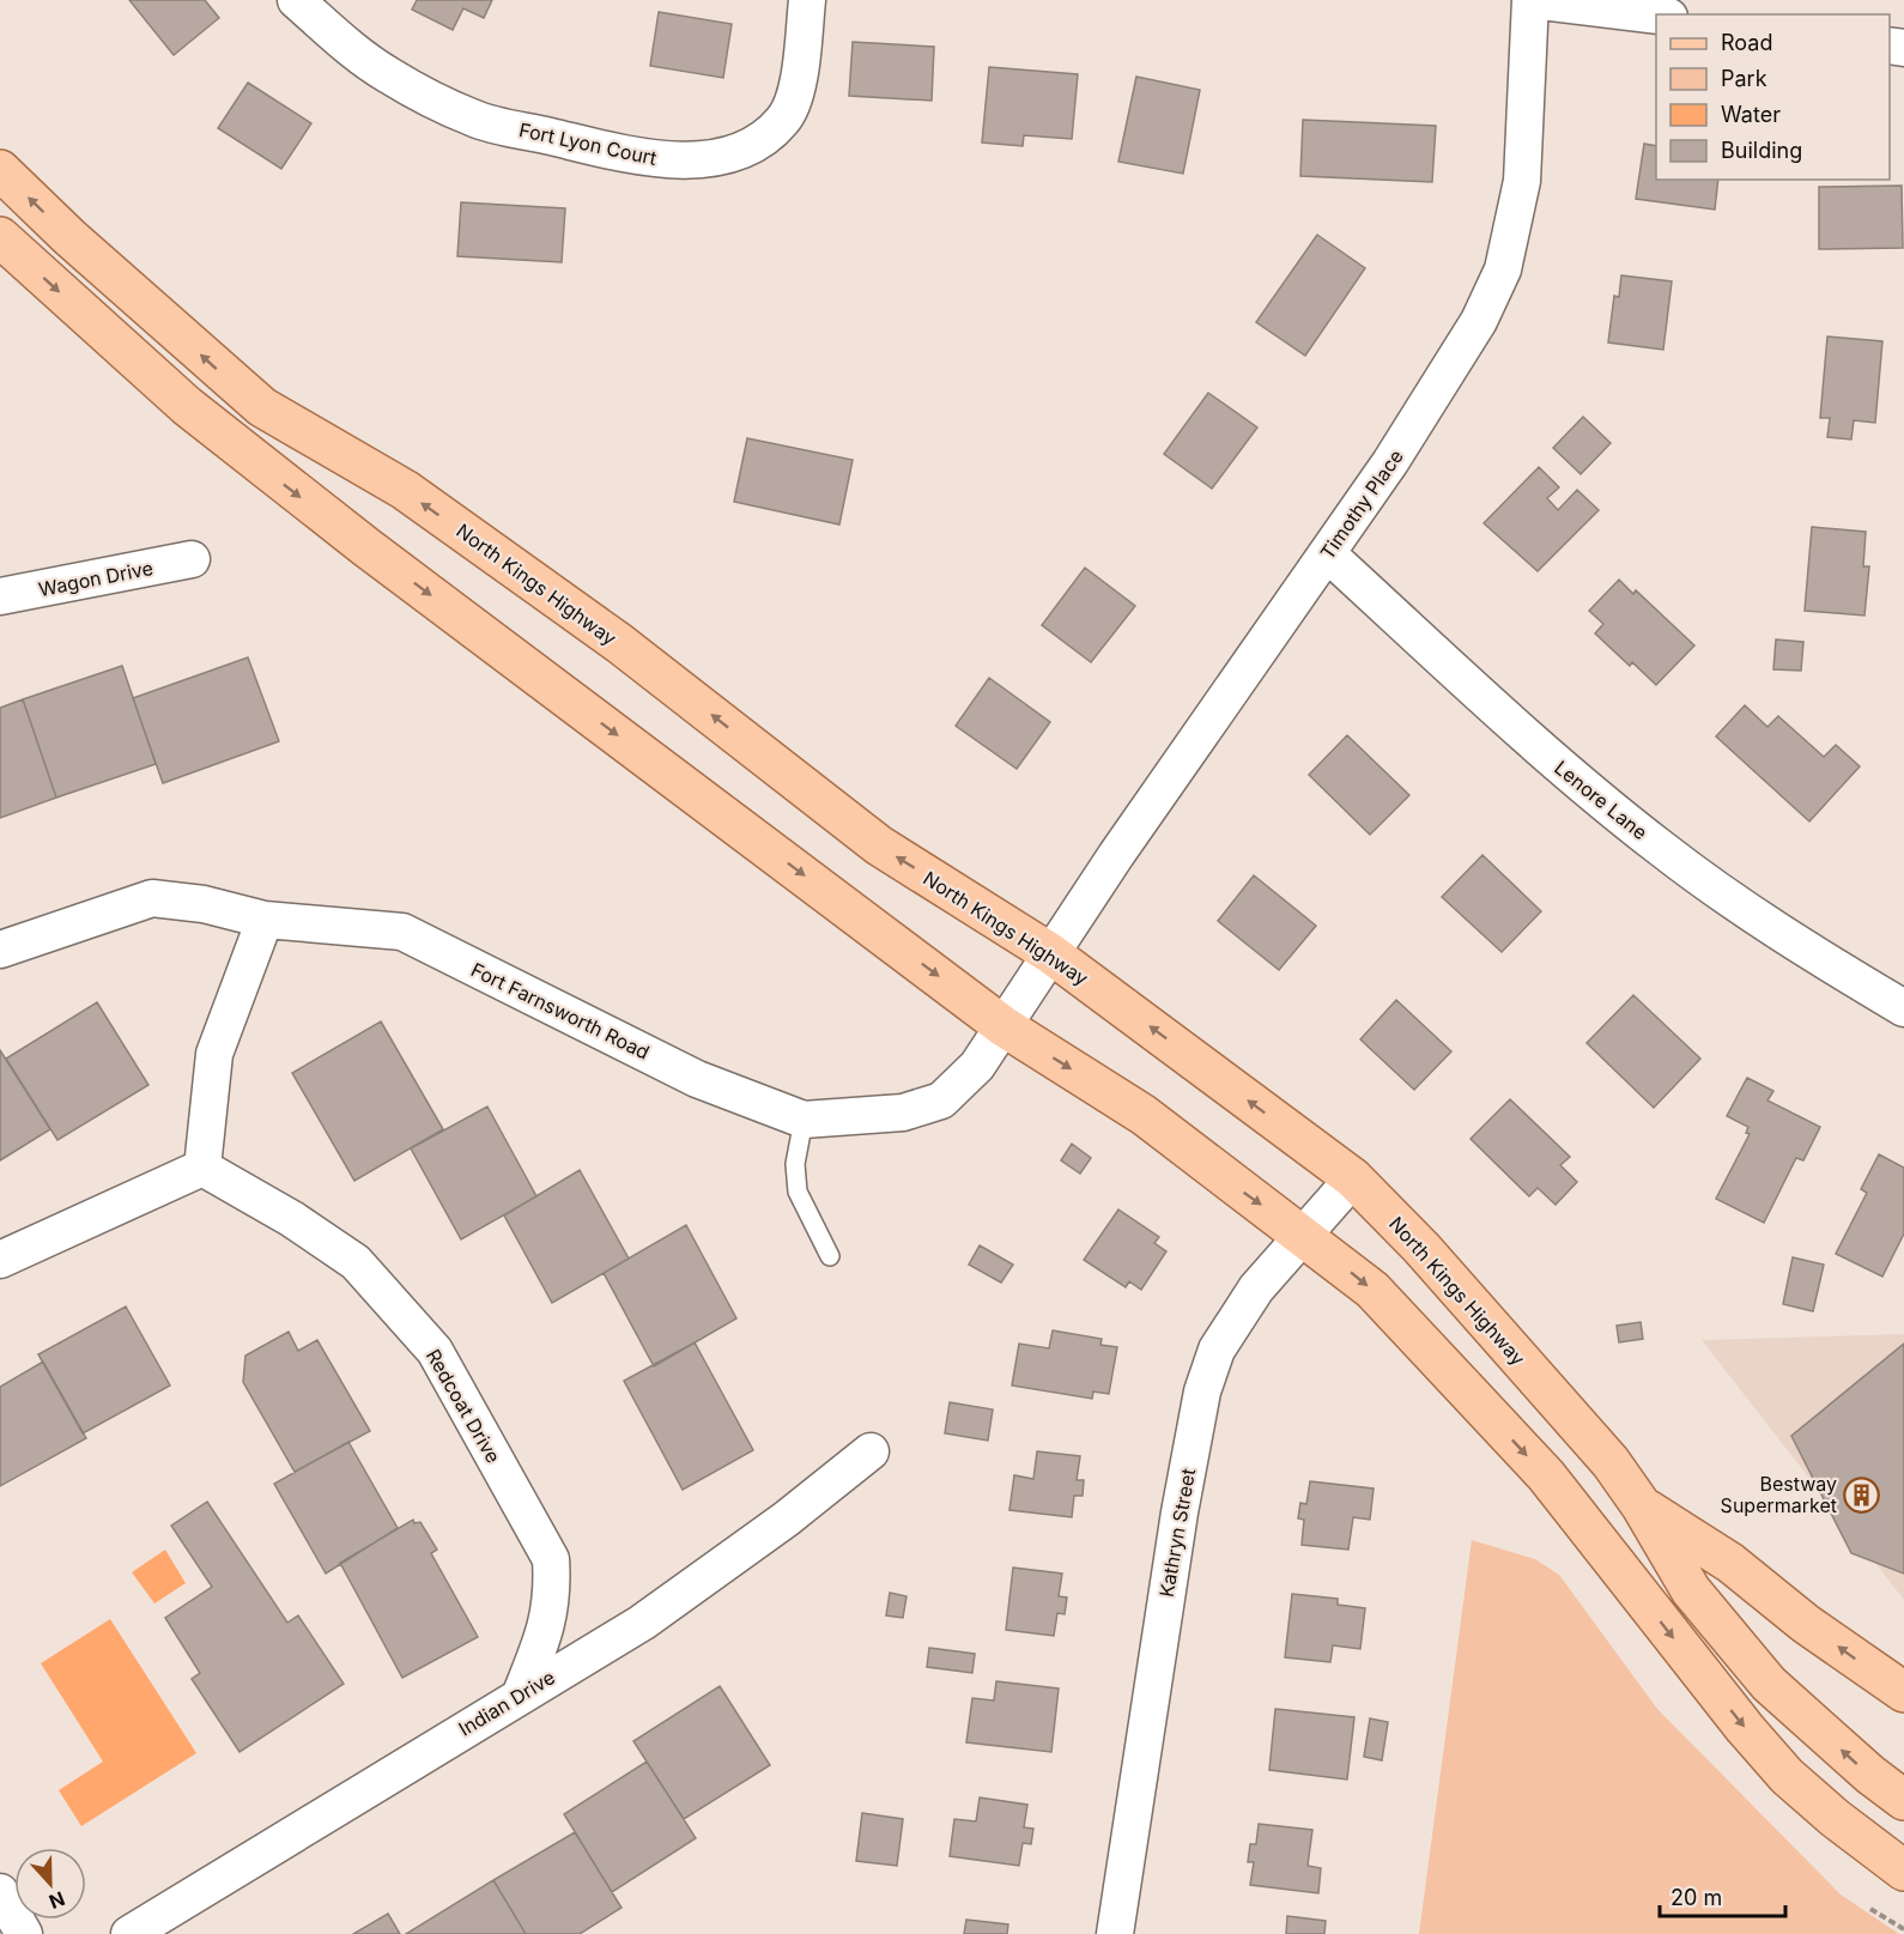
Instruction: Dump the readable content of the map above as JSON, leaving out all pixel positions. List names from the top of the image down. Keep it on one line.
{"streets":{"main road":["North Kings Highway"],"street":["Fort Lyon Court","Timothy Place","Wagon Drive","Lenore Lane","Fort Farnsworth Road","Redcoat Drive","Kathryn Street","Indian Drive"]},"crossings":[["Timothy Place","North Kings Highway"],["Timothy Place","Lenore Lane"],["Timothy Place","Fort Farnsworth Road"],["North Kings Highway","Fort Farnsworth Road"],["North Kings Highway","Kathryn Street"],["Redcoat Drive","Indian Drive"]],"places":{"building":["Bestway Supermarket"]},"legend":["Road","Park","Water","Building"],"scale_bar":"20 m","north":"bottom"}
